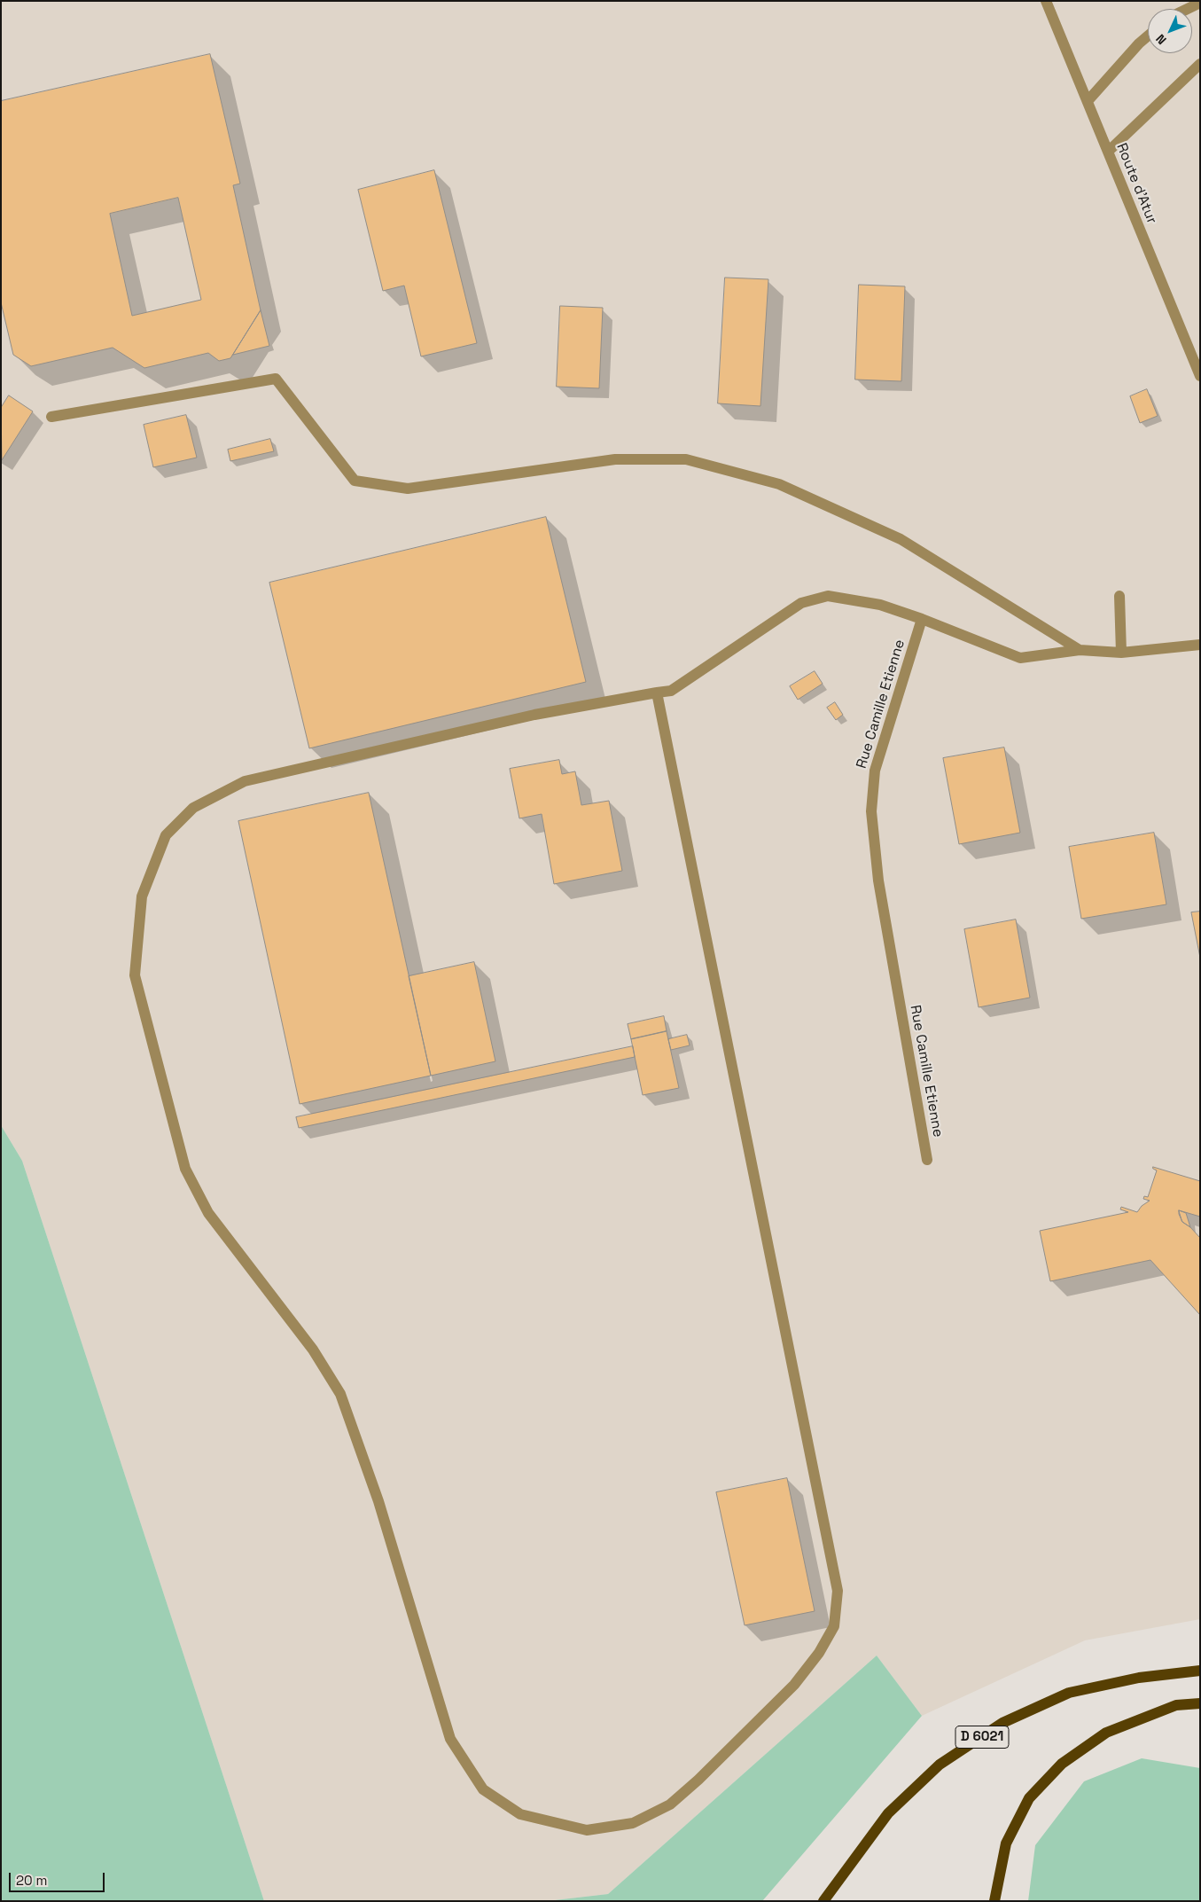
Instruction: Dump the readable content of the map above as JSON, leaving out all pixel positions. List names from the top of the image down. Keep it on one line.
{"streets":{"main road":["D 6021"],"street":["Route d'Atur","Rue Camille Etienne"]},"scale_bar":"20 m","north":"bottom left"}
